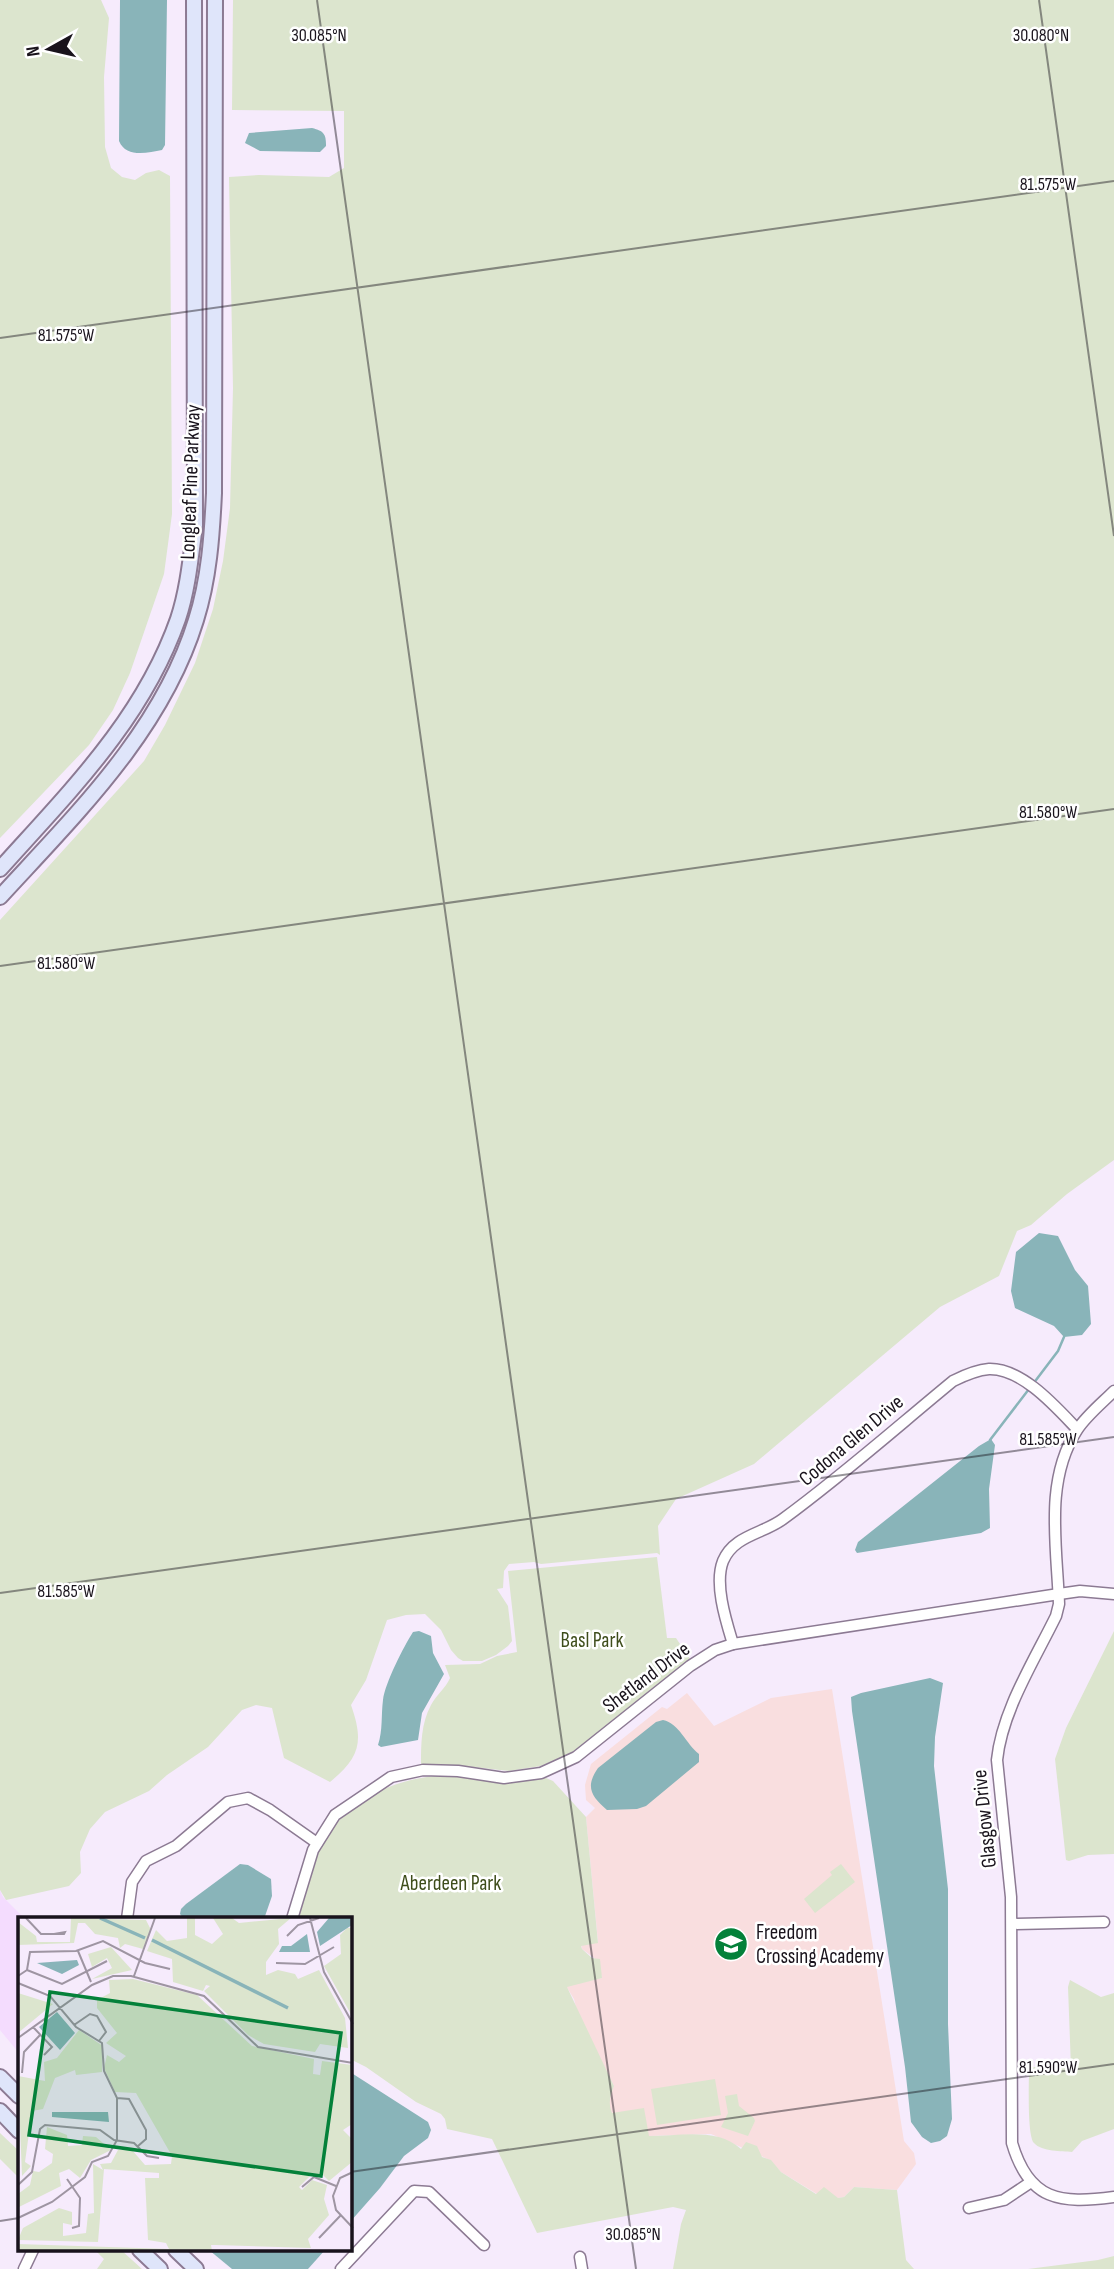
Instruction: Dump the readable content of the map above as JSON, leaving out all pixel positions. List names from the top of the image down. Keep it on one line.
{"streets":{"main road":["Longleaf Pine Parkway"],"street":["Codona Glen Drive","Shetland Drive","Glasgow Drive"]},"crossings":[["Codona Glen Drive","Shetland Drive"],["Codona Glen Drive","Glasgow Drive"],["Shetland Drive","Glasgow Drive"]],"parks":["Basl Park","Aberdeen Park"],"places":{"school or university":["Freedom Crossing Academy"]},"north":"left","coordinates":["30.085°N","30.080°N","81.575°W","81.580°W","81.585°W","81.590°W"]}
